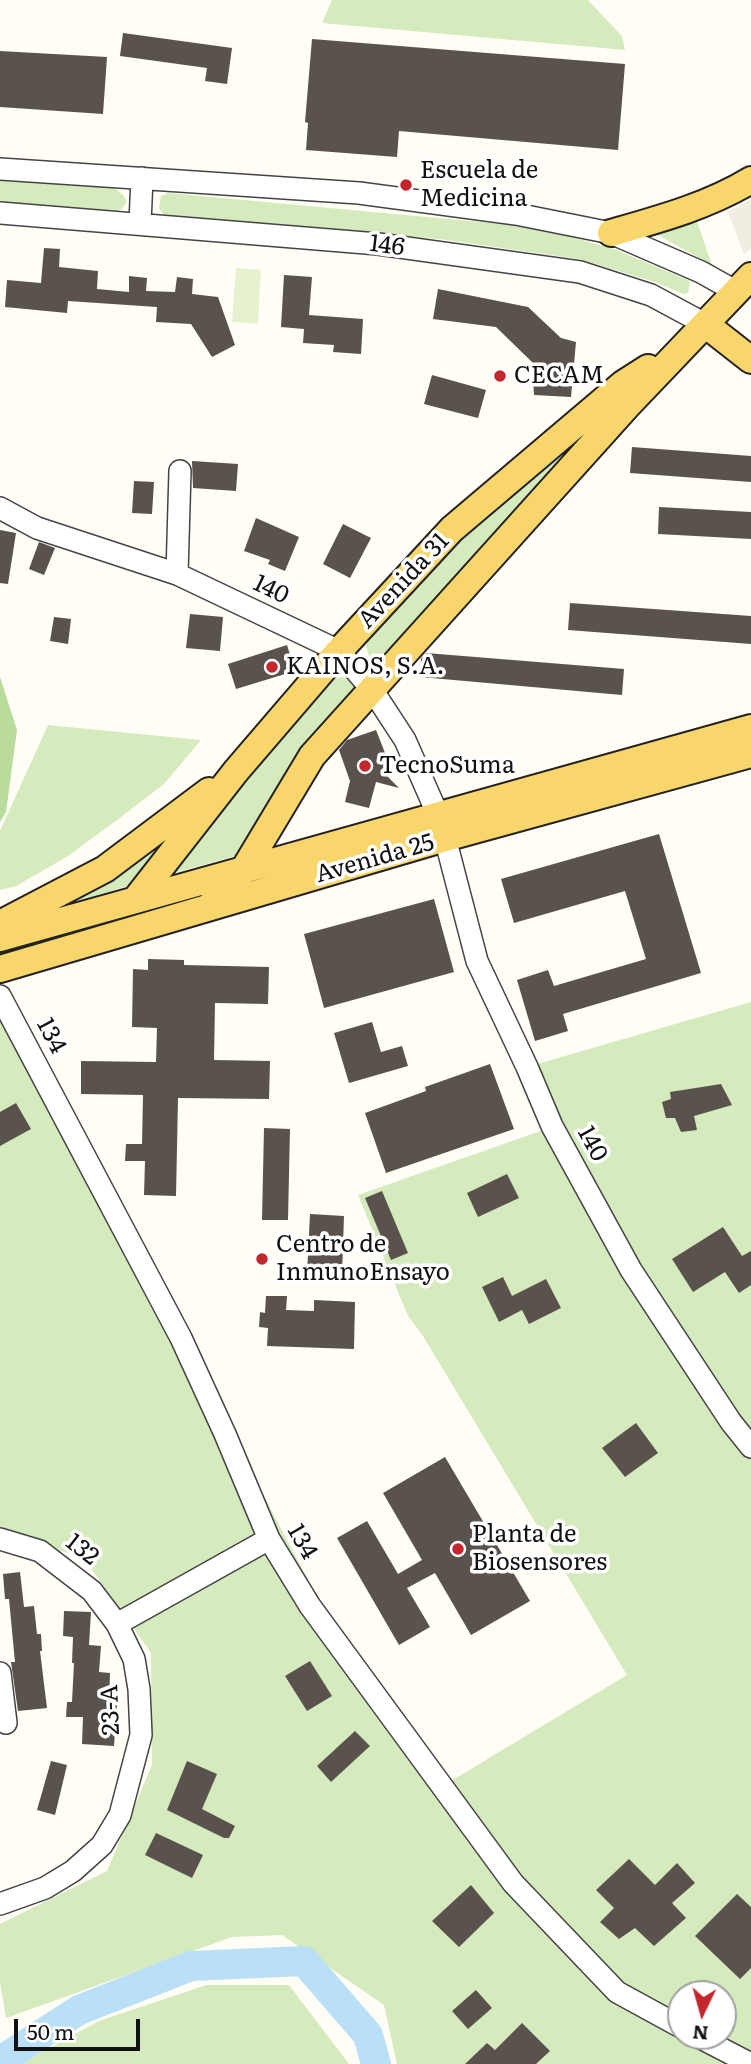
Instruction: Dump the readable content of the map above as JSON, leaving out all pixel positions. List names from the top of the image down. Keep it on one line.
{"streets":{"main road":["146","Avenida 31","Avenida 25"],"street":["140","134","132","23-A"]},"crossings":[["146","Avenida 31"],["Avenida 31","140"],["Avenida 31","Avenida 25"],["140","Avenida 25"],["132","23-A"]],"places":["Escuela de Medicina","CECAM","KAINOS, S.A.","TecnoSuma","Centro de InmunoEnsayo","Planta de Biosensores"],"scale_bar":"50 m","north":"bottom"}
